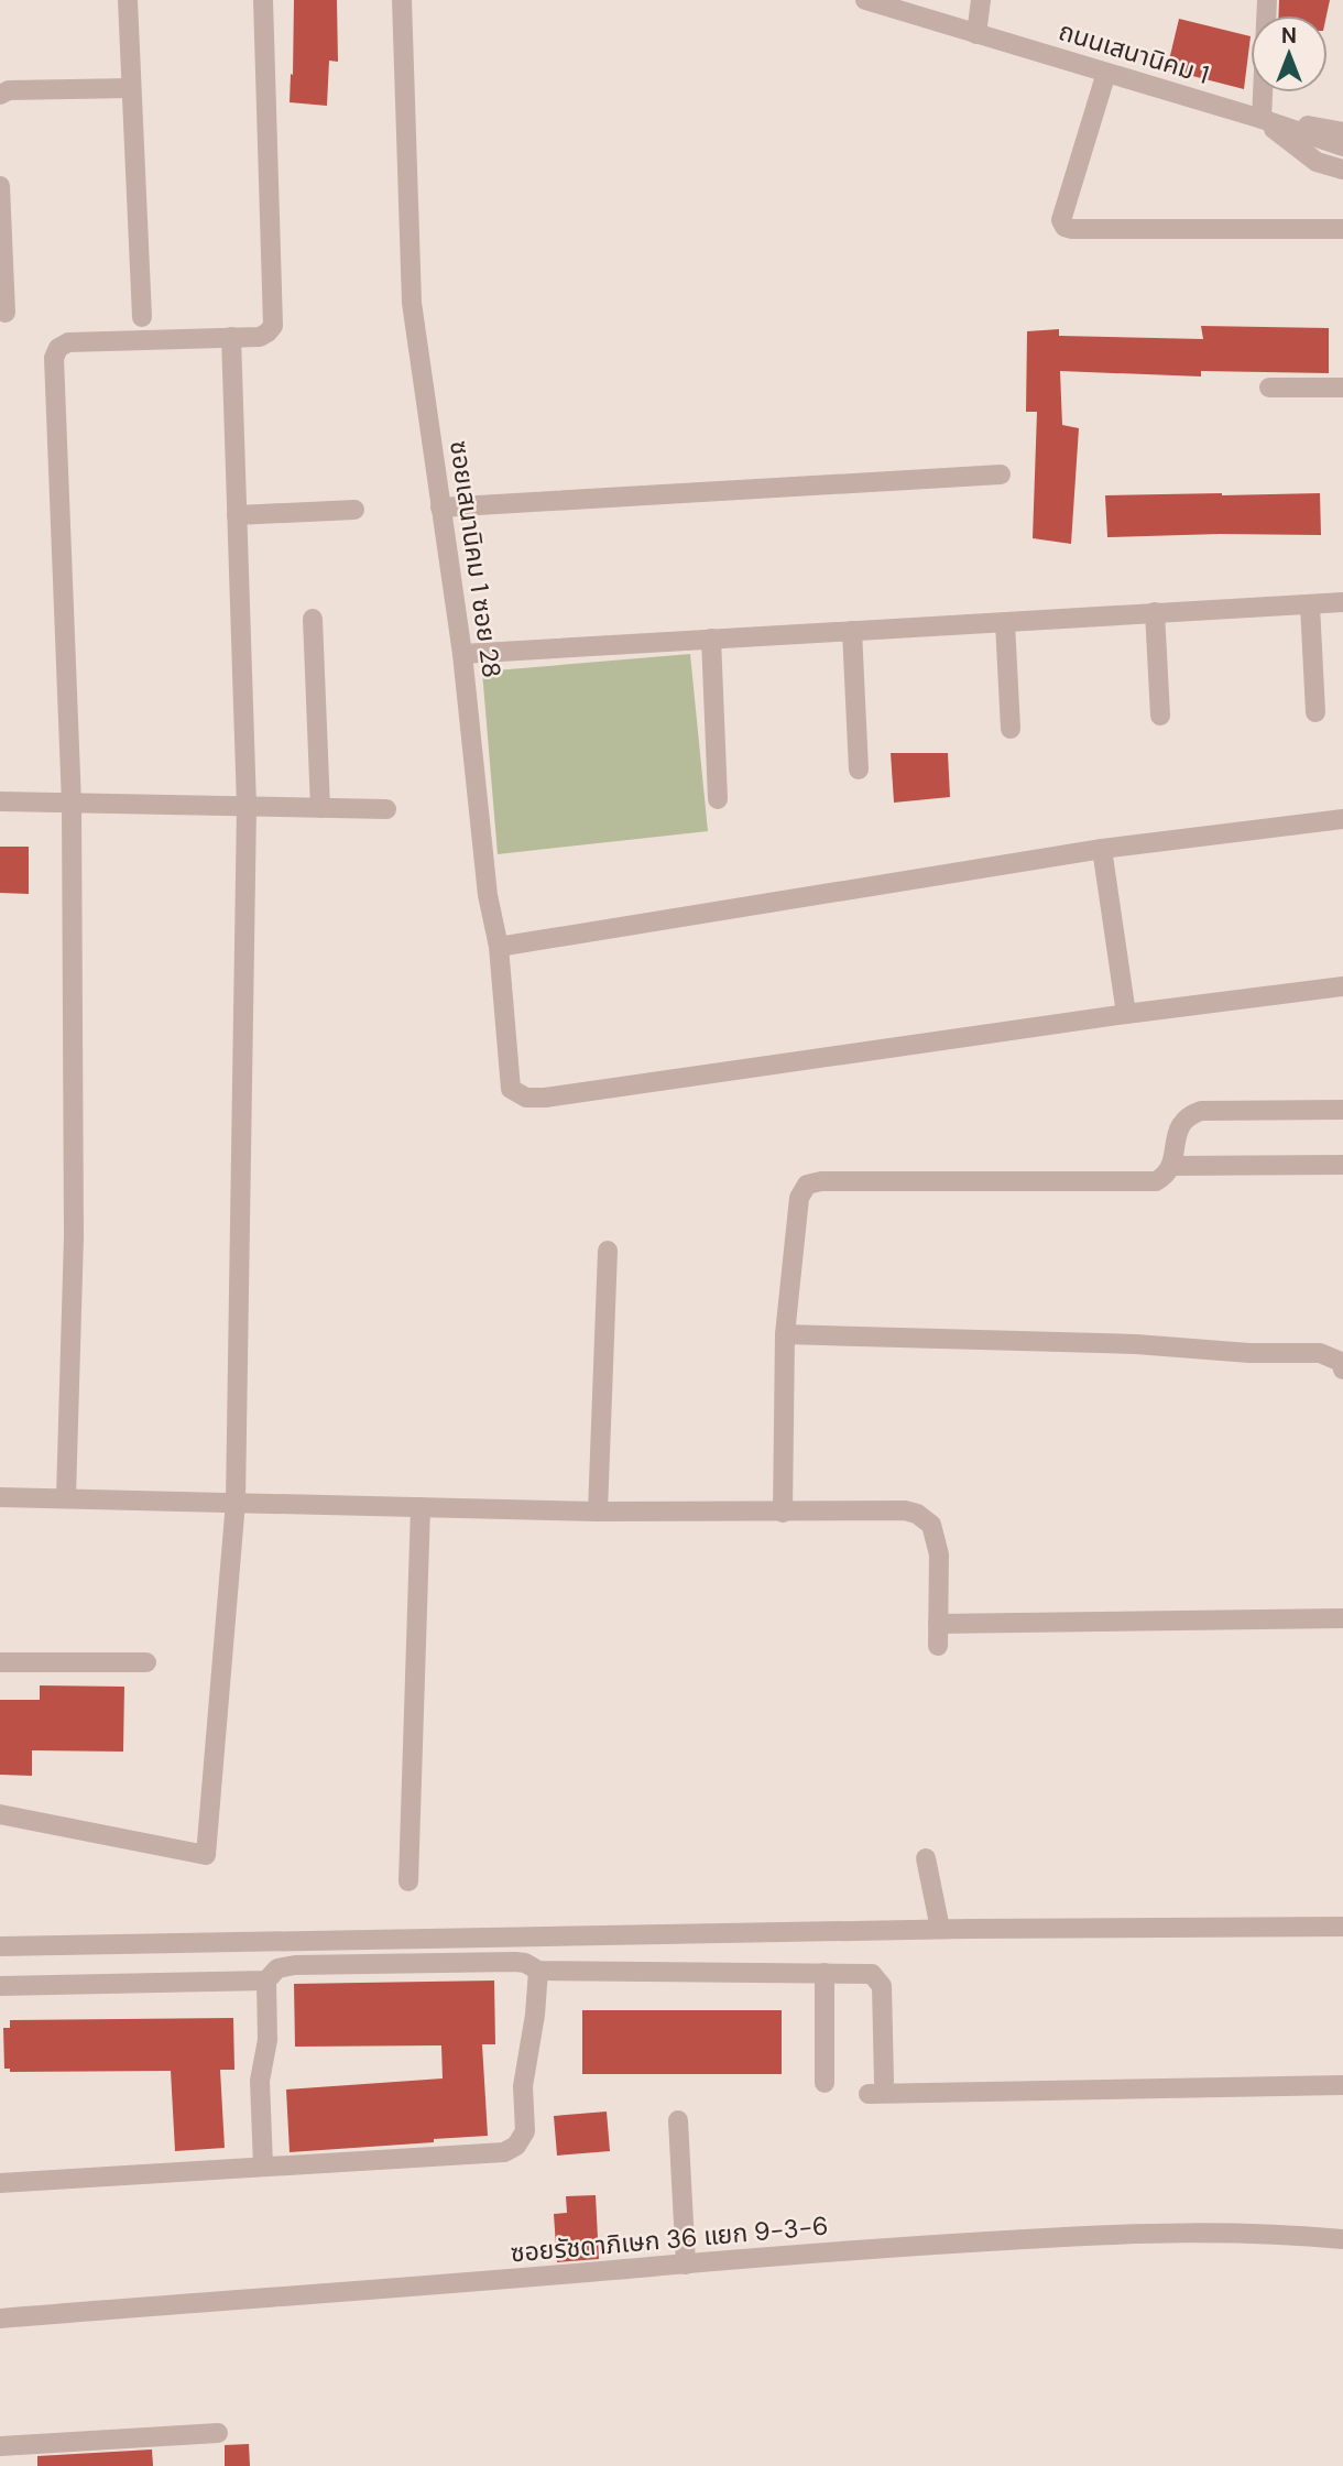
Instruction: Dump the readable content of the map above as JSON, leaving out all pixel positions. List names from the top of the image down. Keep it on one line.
{"streets":{"street":["ถนนเสนานิคม 1","ซอยเสนานิคม 1 ซอย 28","ซอยรัชดาภิเษก 36 แยก 9-3-6"]},"north":"top"}
